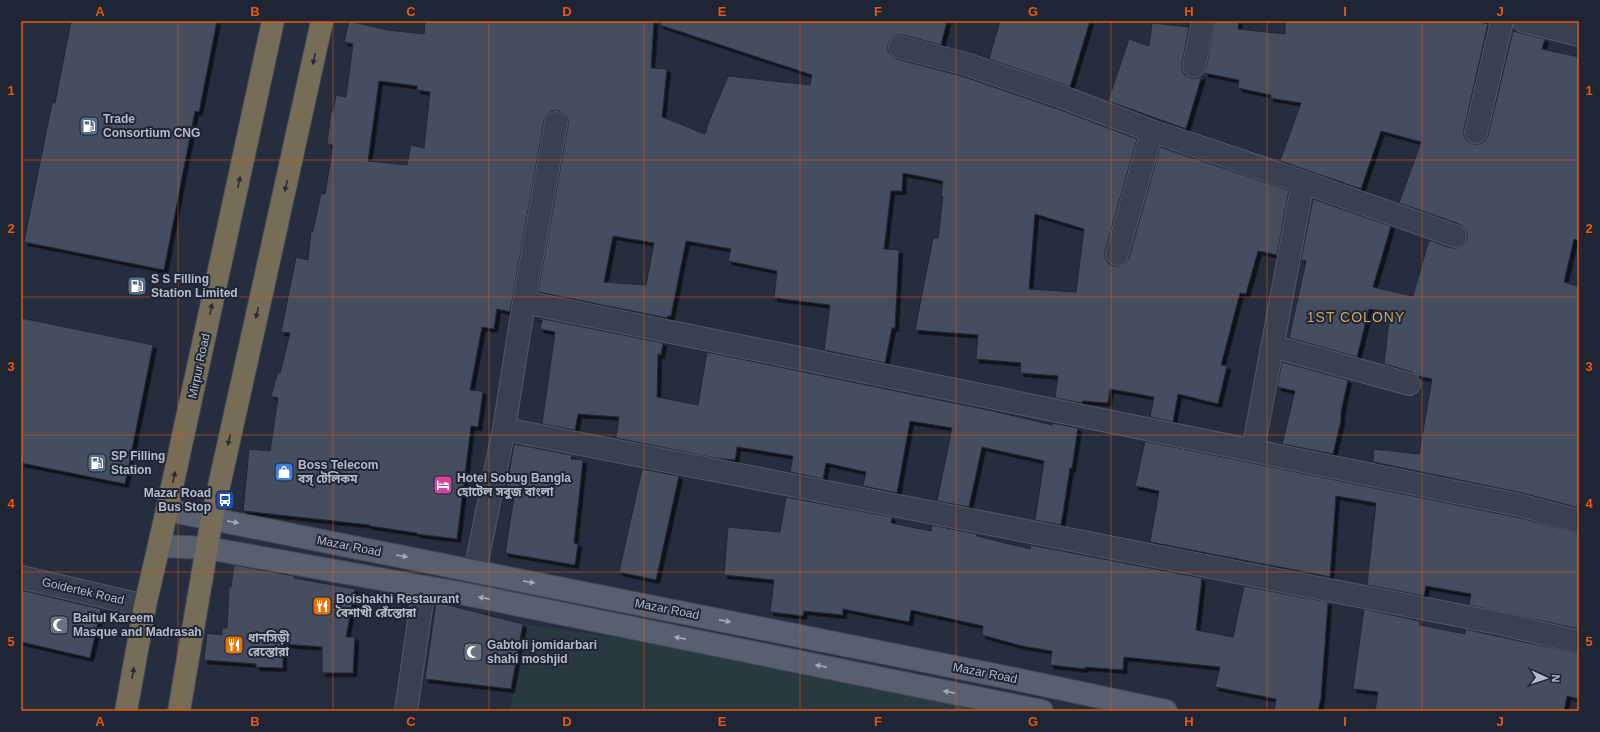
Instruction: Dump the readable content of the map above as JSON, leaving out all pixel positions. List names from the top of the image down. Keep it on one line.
{"streets":{"highway":["Mirpur Road"],"main road":["Mazar Road"],"street":["Goidertek Road"]},"crossings":[["Mirpur Road","Mazar Road"],["Mirpur Road","Goidertek Road"]],"districts":["1ST COLONY"],"places":{"fuel station":["Trade Consortium CNG","S S Filling Station Limited","SP Filling Station"],"shop":["Boss Telecom বস্ টেলিকম"],"hotel":["Hotel Sobug Bangla হোটেল সবুজ বাংলা"],"bus stop":["Mazar Road Bus Stop"],"restaurant":["Boishakhi Restaurant বৈশাখী রেঁস্তোরা","ধানসিড়ী রেস্তোরা"],"mosque":["Baitul Kareem Masque and Madrasah","Gabtoli jomidarbari shahi moshjid"]},"north":"right","grid":{"columns":["A","B","C","D","E","F","G","H","I","J"],"rows":["1","2","3","4","5"]}}
